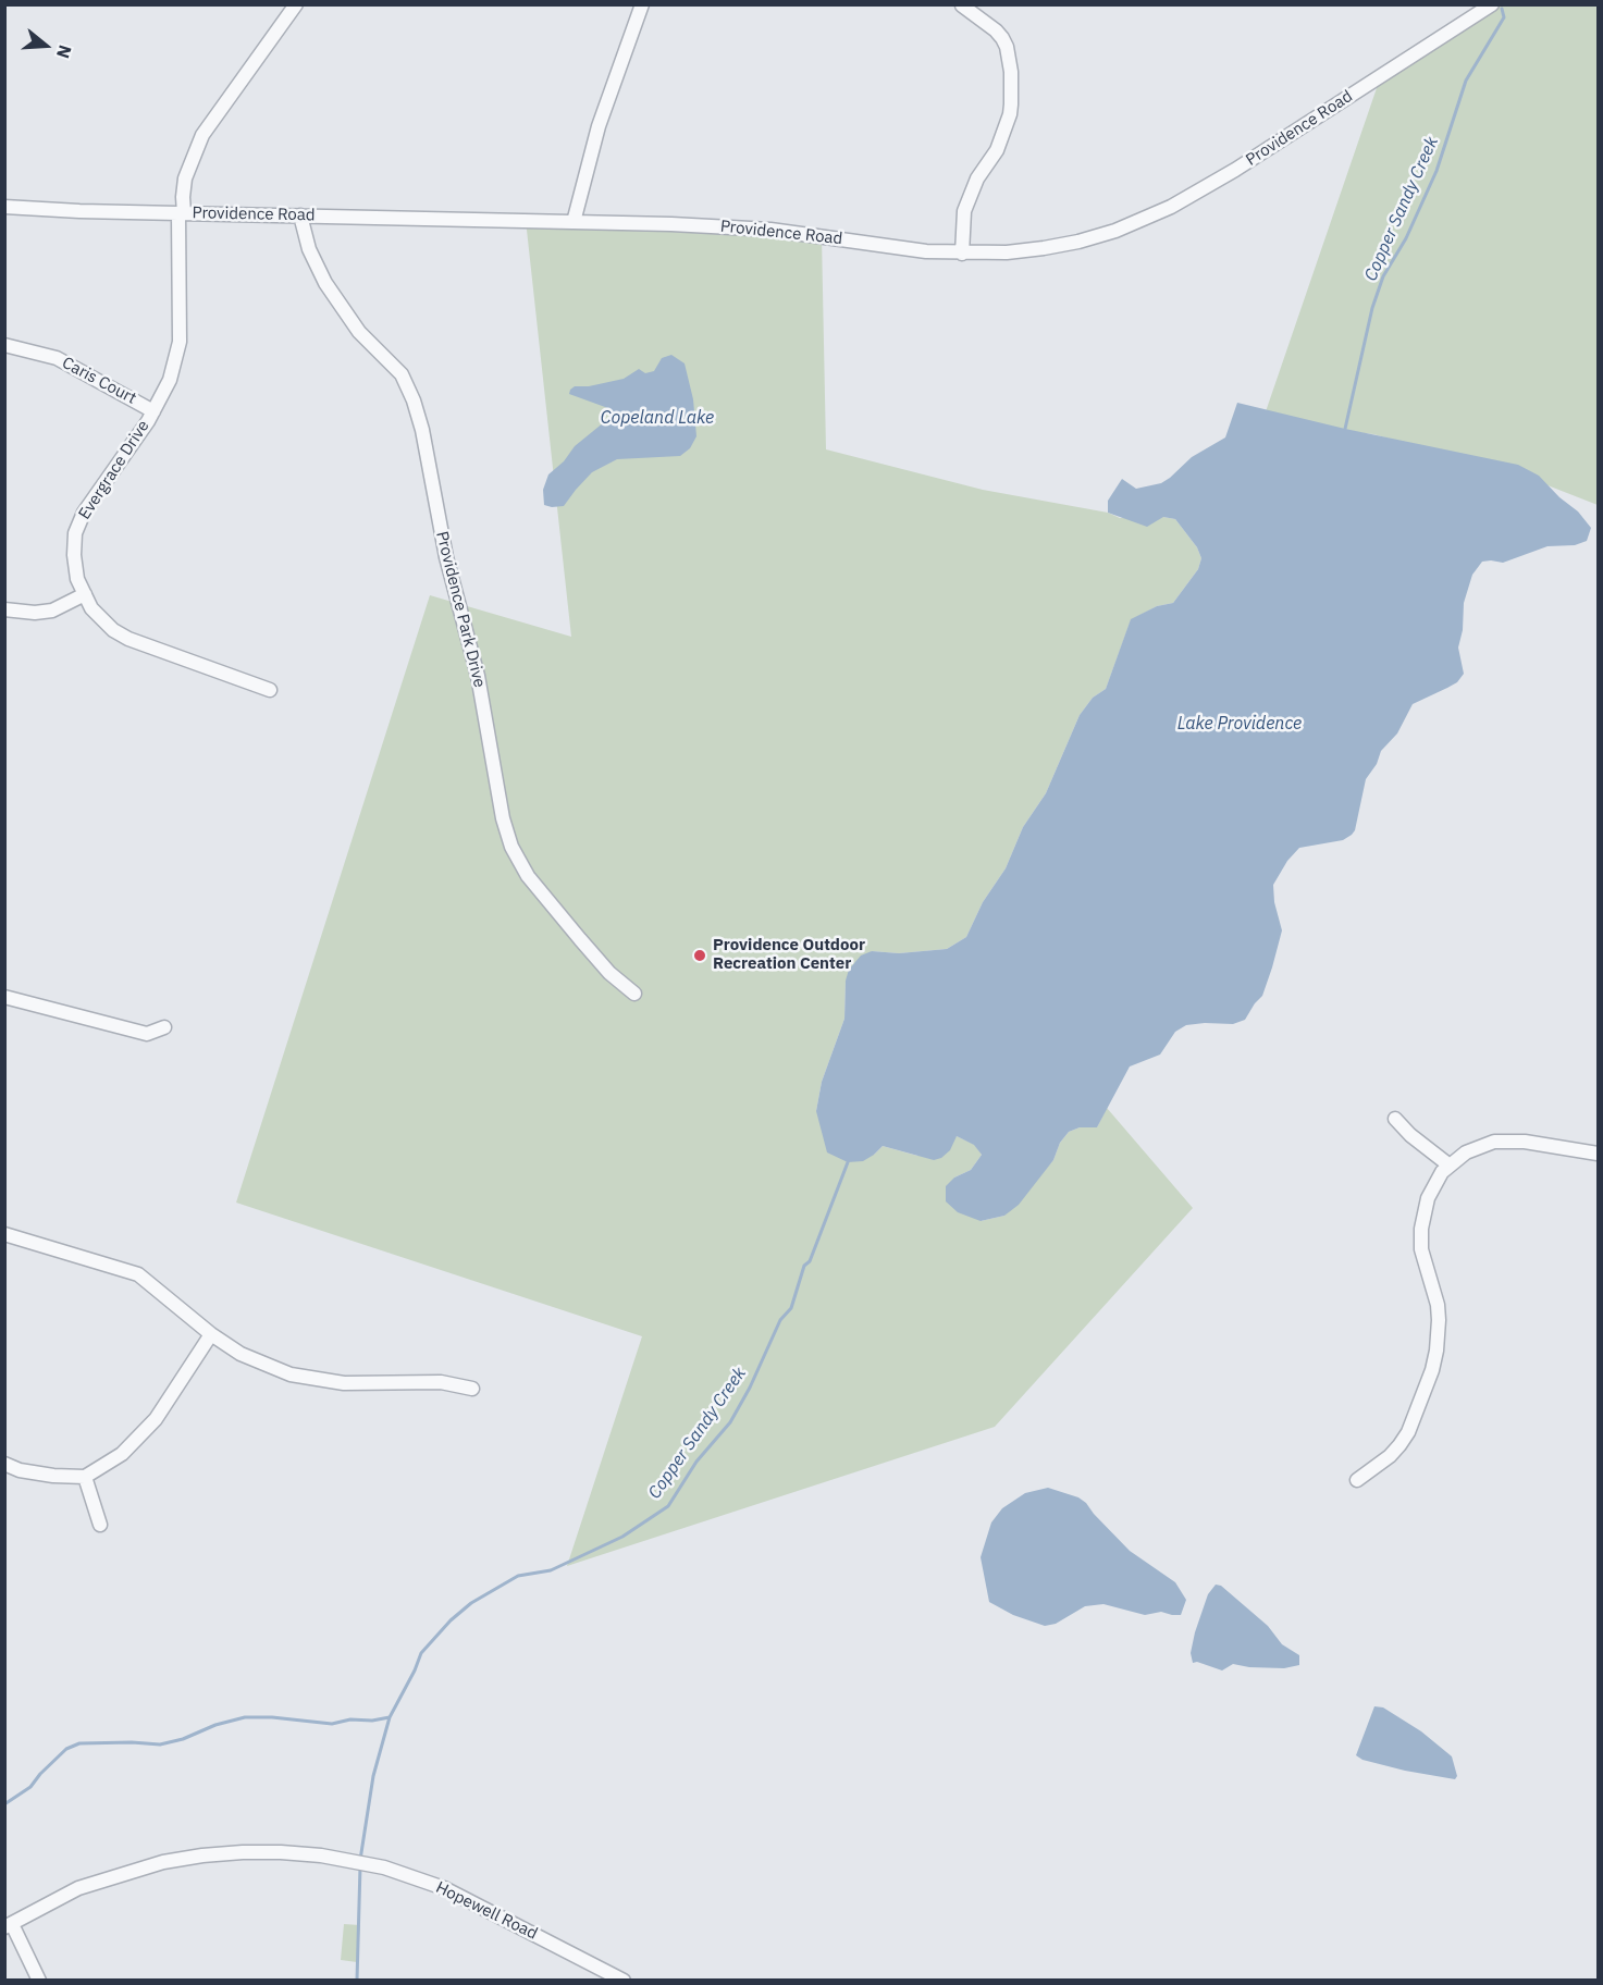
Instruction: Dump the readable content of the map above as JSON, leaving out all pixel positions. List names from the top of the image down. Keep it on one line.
{"streets":{"street":["Providence Road","Caris Court","Evergrace Drive","Providence Park Drive","Hopewell Road"]},"crossings":[["Providence Road","Evergrace Drive"],["Providence Road","Providence Park Drive"],["Caris Court","Evergrace Drive"]],"water":["Copper Sandy Creek","Copeland Lake","Lake Providence"],"places":["Providence Outdoor Recreation Center"],"north":"right"}
